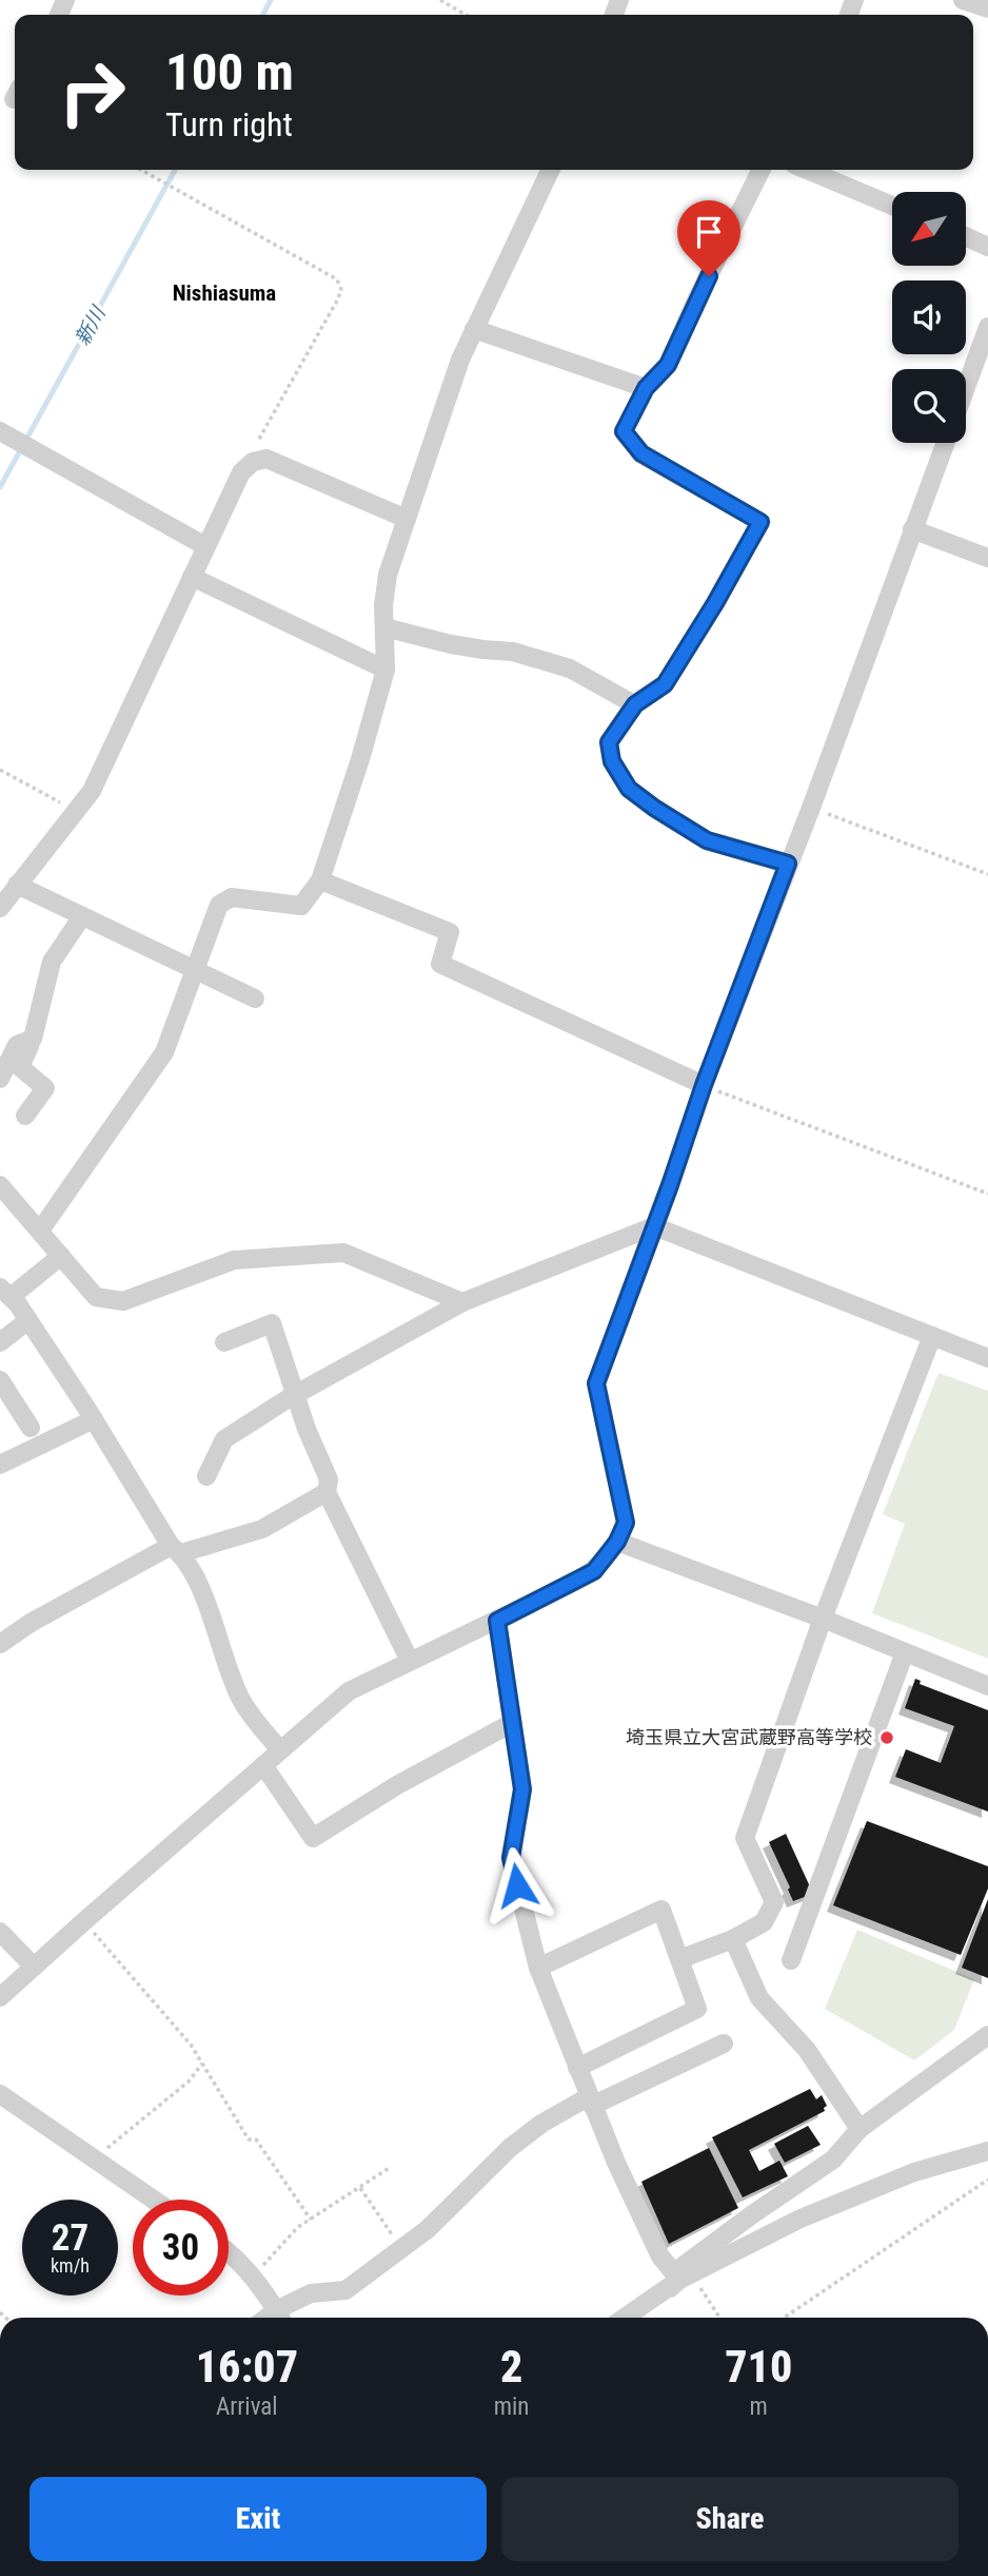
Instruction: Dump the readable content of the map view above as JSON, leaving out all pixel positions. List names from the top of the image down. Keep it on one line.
{"districts":["Nishiasuma"],"water":["新川"],"places":["埼玉県立大宮武蔵野高等学校"],"north":"bottom left","page":{"turn":["100 m","Turn right"],"speed":"27 km/h","limit":"30","eta":["16:07","Arrival","2","min","710","m"],"buttons":["Exit","Share"]}}
